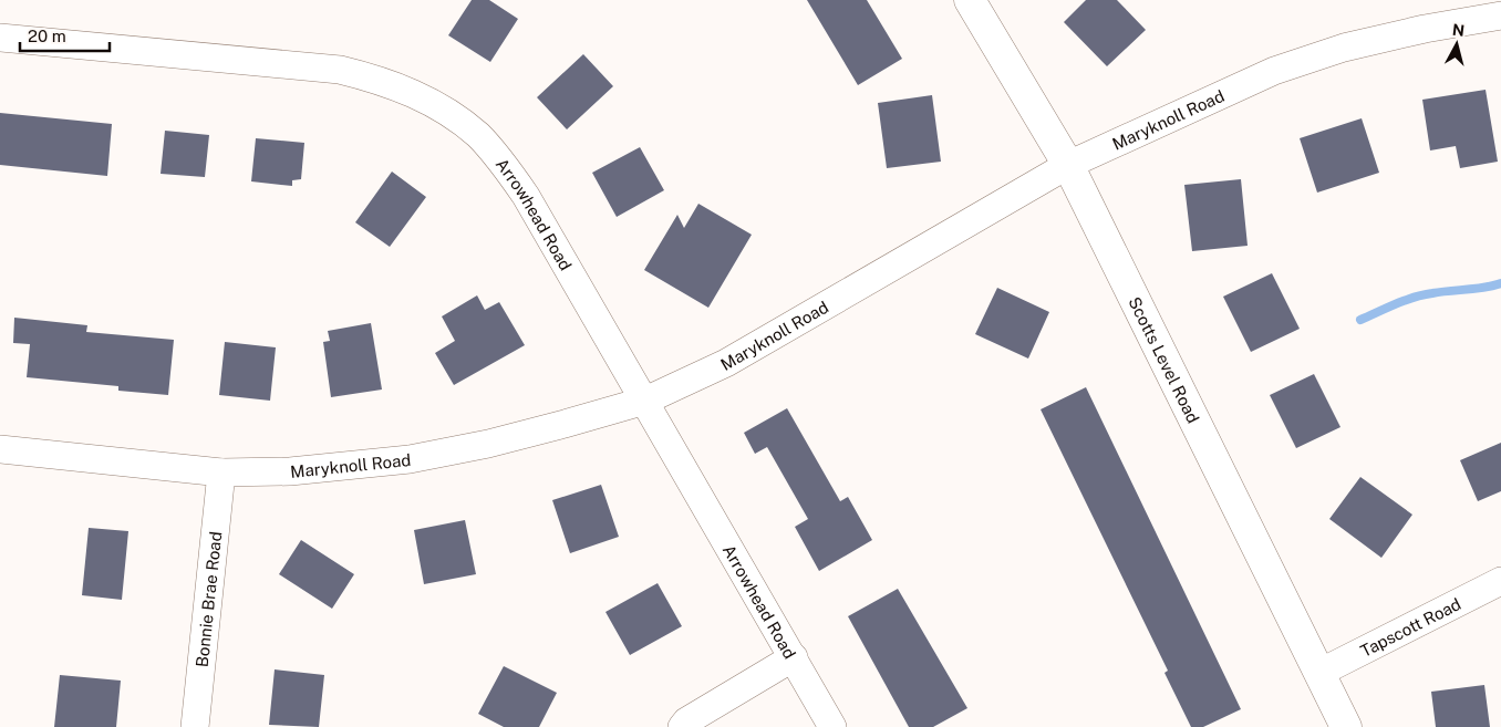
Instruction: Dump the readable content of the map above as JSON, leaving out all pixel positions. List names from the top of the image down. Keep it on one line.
{"streets":{"street":["Maryknoll Road","Arrowhead Road","Scotts Level Road","Bonnie Brae Road","Tapscott Road"]},"crossings":[["Maryknoll Road","Arrowhead Road"],["Maryknoll Road","Scotts Level Road"],["Maryknoll Road","Bonnie Brae Road"],["Scotts Level Road","Tapscott Road"]],"scale_bar":"20 m","north":"top"}
